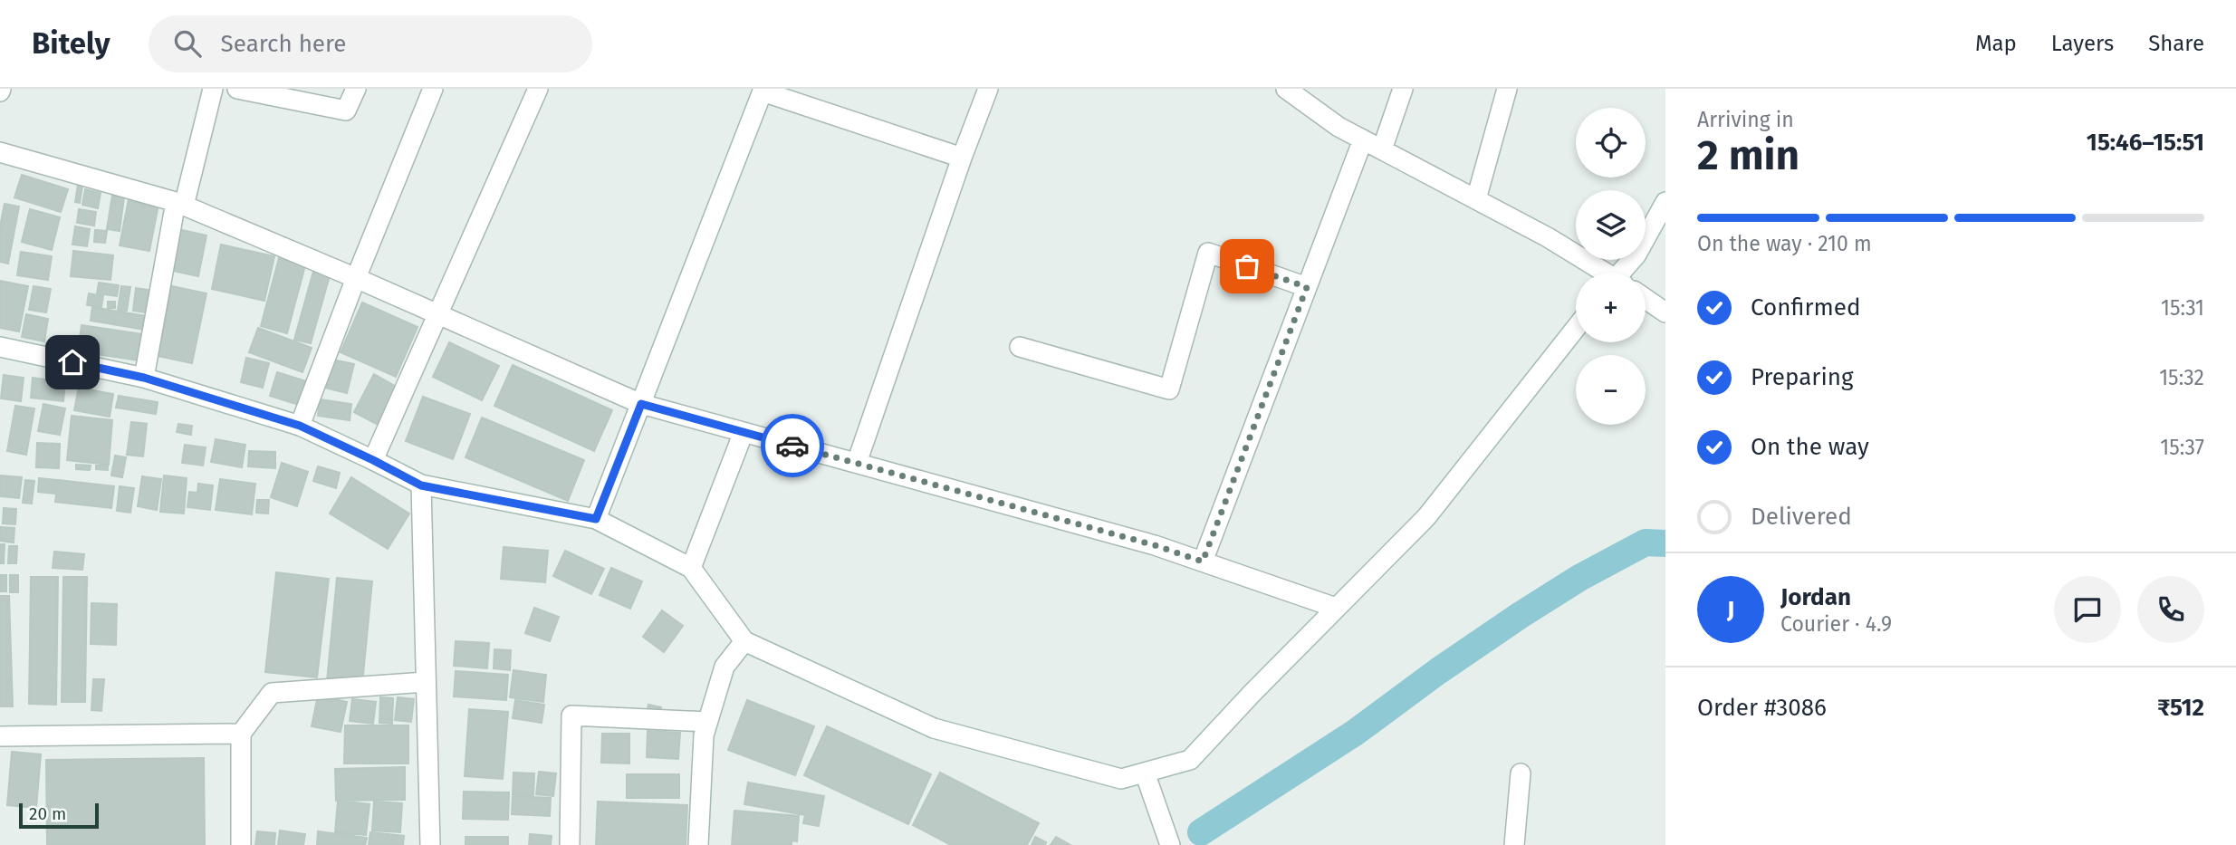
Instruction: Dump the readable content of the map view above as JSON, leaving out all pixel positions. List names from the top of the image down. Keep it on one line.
{"scale_bar":"20 m","page":{"header":"Bitely","search":"Search here","nav":["Map","Layers","Share"],"heading":["2 min","Arriving in","15:46–15:51"],"panel":["Jordan","Courier · 4.9","Order #3086","₹512"],"map_buttons":["+","−"],"bar":"On the way · 210 m","list":[["Confirmed","15:31"],["Preparing","15:32"],["On the way","15:37"],"Delivered"],"round":"J","scale":"20 m"}}
